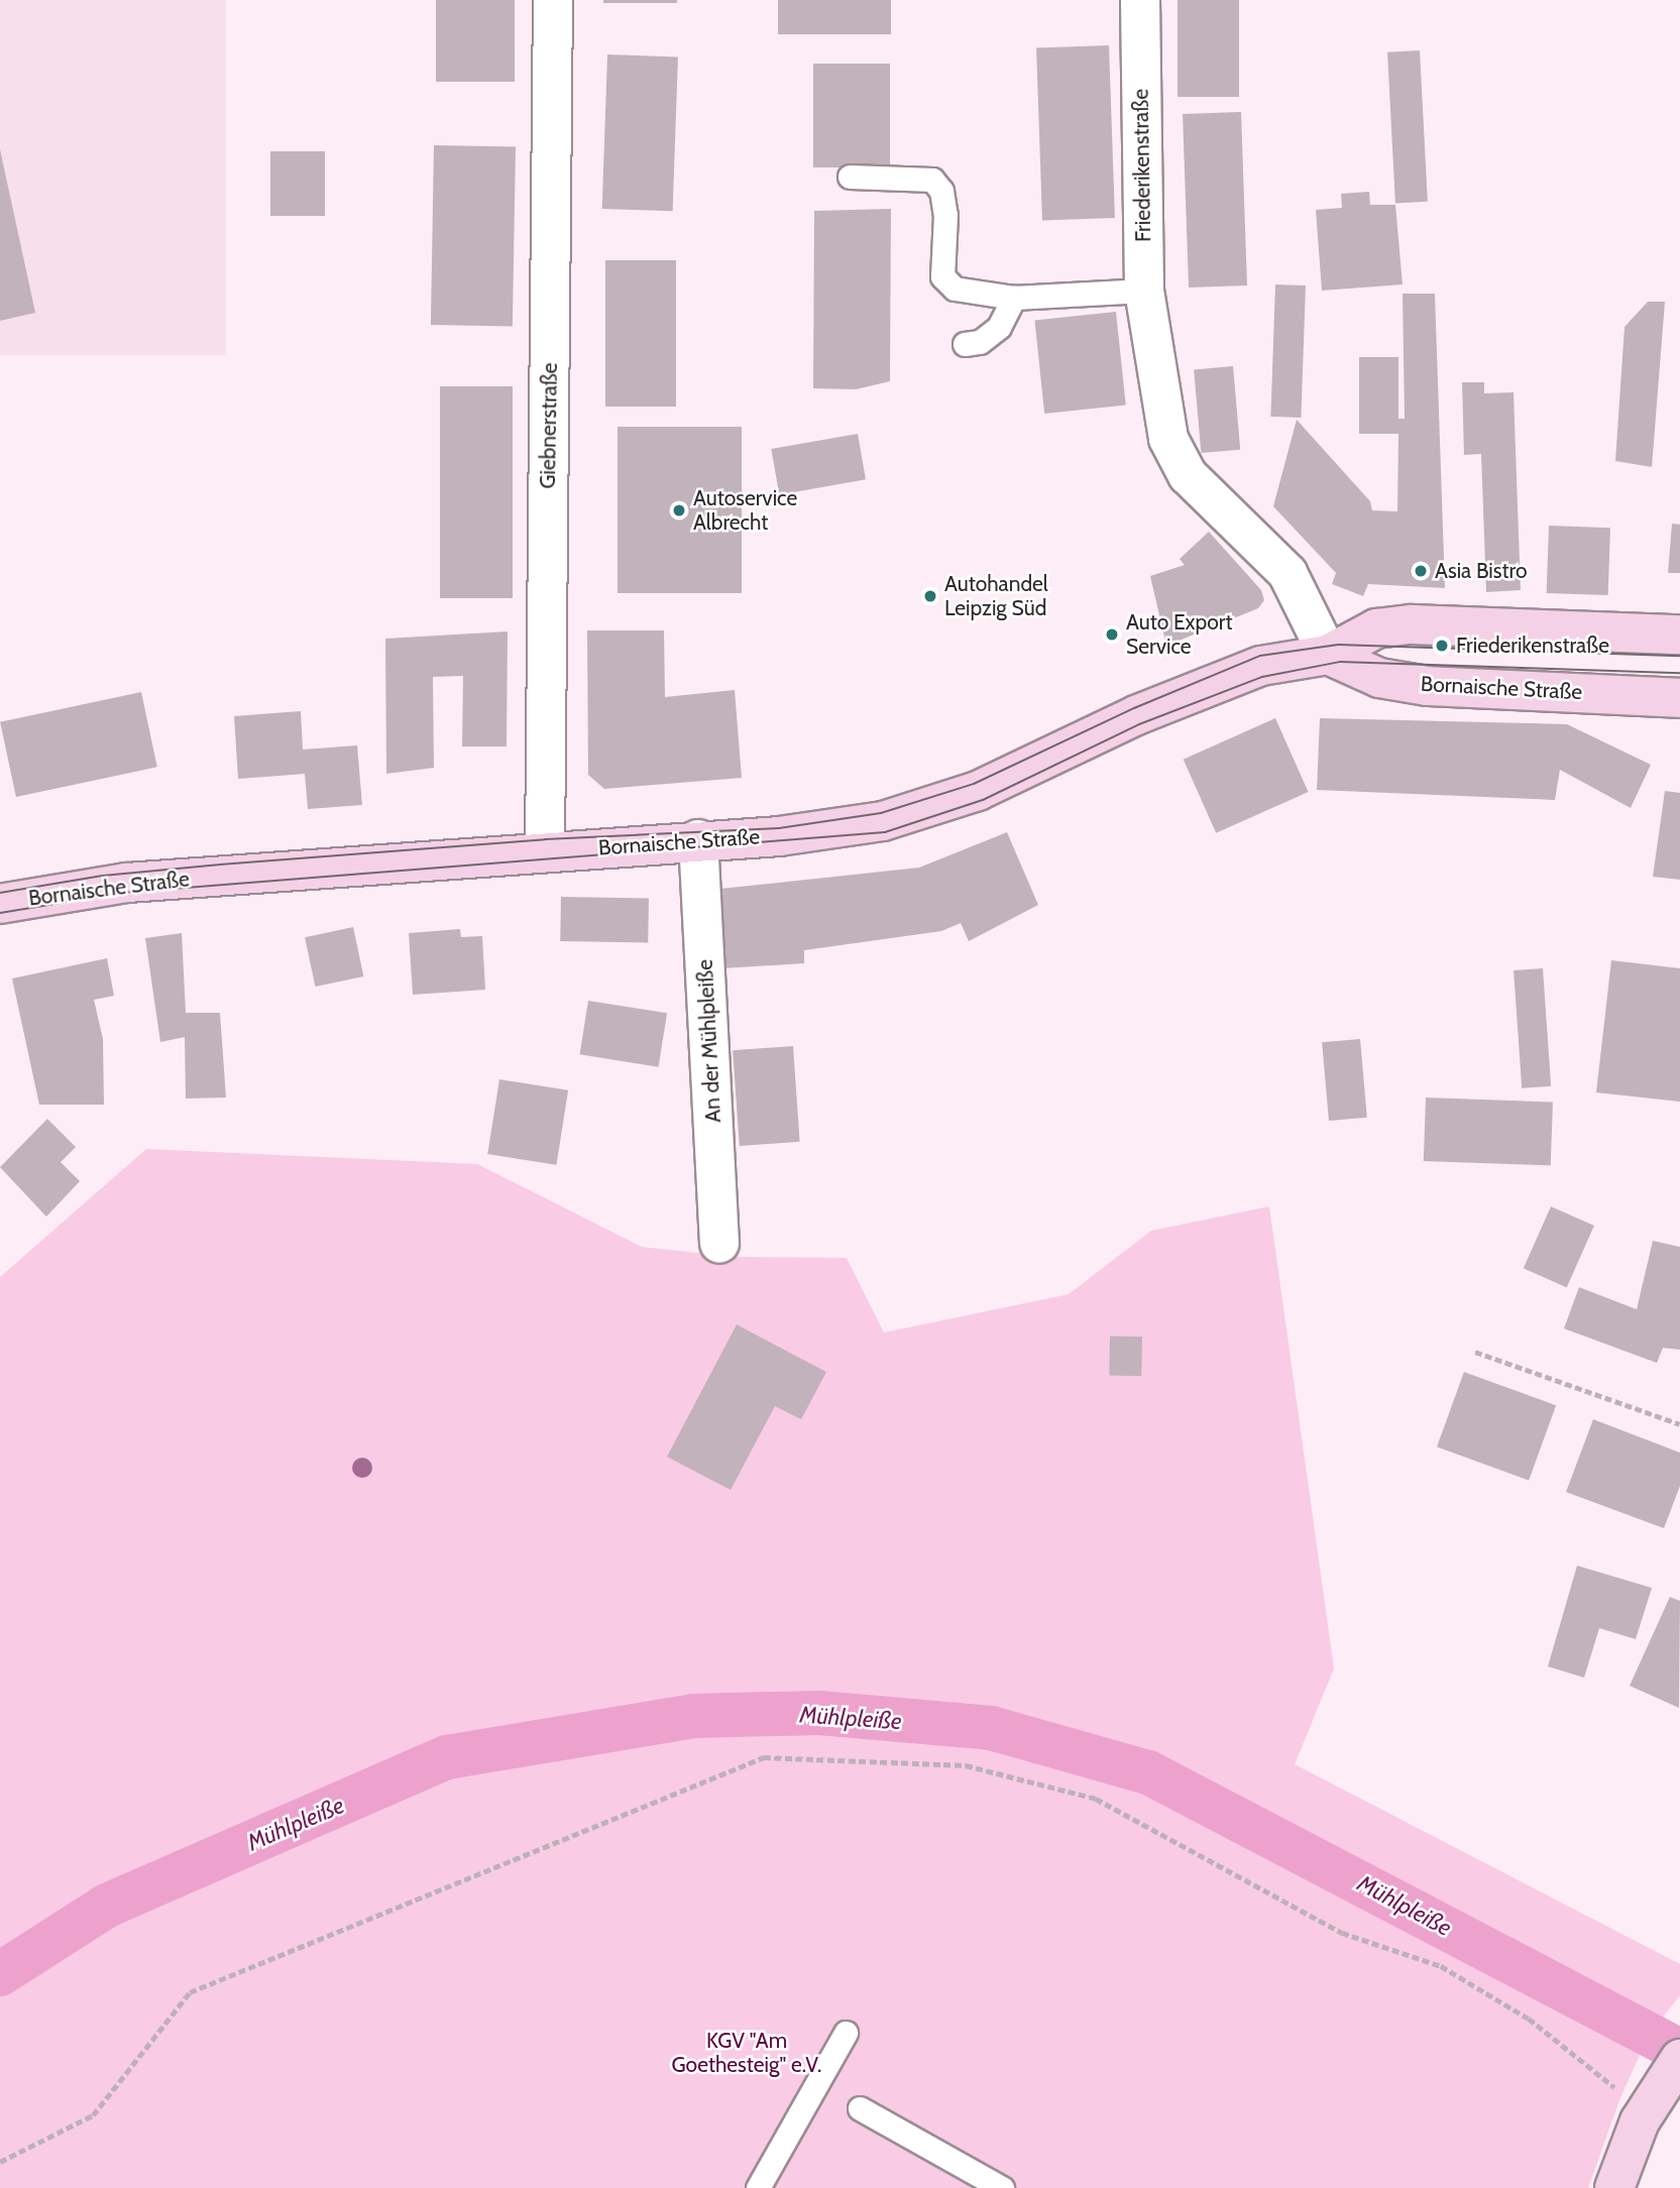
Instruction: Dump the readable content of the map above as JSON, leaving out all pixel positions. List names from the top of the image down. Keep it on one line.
{"streets":{"main road":["Bornaische Straße"],"street":["Friederikenstraße","Giebnerstraße","An der Mühlpleiße"]},"crossings":[["Friederikenstraße","Bornaische Straße"],["Giebnerstraße","Bornaische Straße"],["Bornaische Straße","An der Mühlpleiße"]],"water":["Mühlpleiße"],"parks":["KGV \"Am Goethesteig\" e.V."],"places":["Autoservice Albrecht","Asia Bistro","Autohandel Leipzig Süd","Auto Export Service","Friederikenstraße"]}
